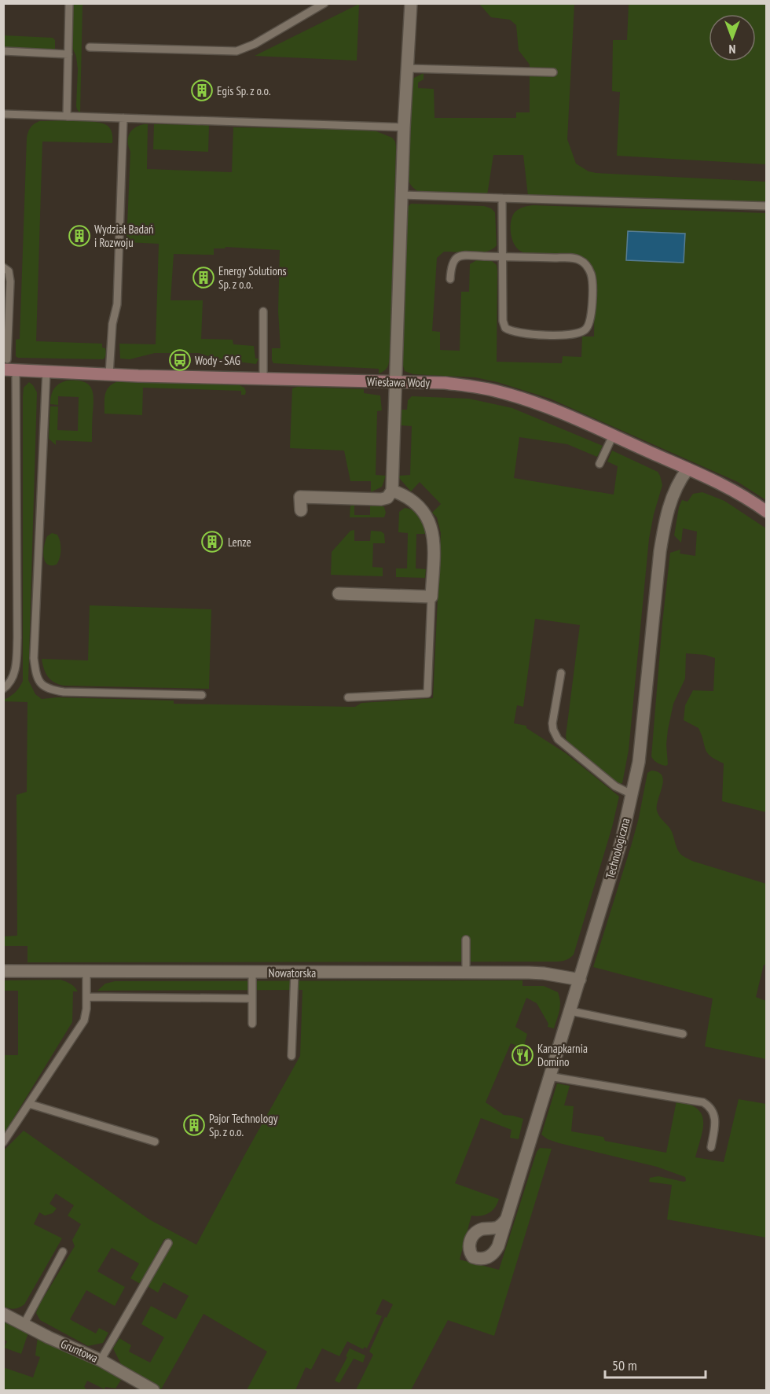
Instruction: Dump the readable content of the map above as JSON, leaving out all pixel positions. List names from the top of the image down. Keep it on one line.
{"streets":{"street":["Wiesława Wody","Technologiczna","Nowatorska","Gruntowa"]},"crossings":[["Wiesława Wody","Technologiczna"],["Technologiczna","Nowatorska"]],"places":{"building":["Egis Sp. z o.o.","Wydział Badań i Rozwoju","Energy Solutions Sp. z o.o.","Lenze","Pajor Technology Sp. z o.o."],"bus stop":["Wody - SAG"],"restaurant":["Kanapkarnia Domino"]},"scale_bar":"50 m","north":"bottom"}
